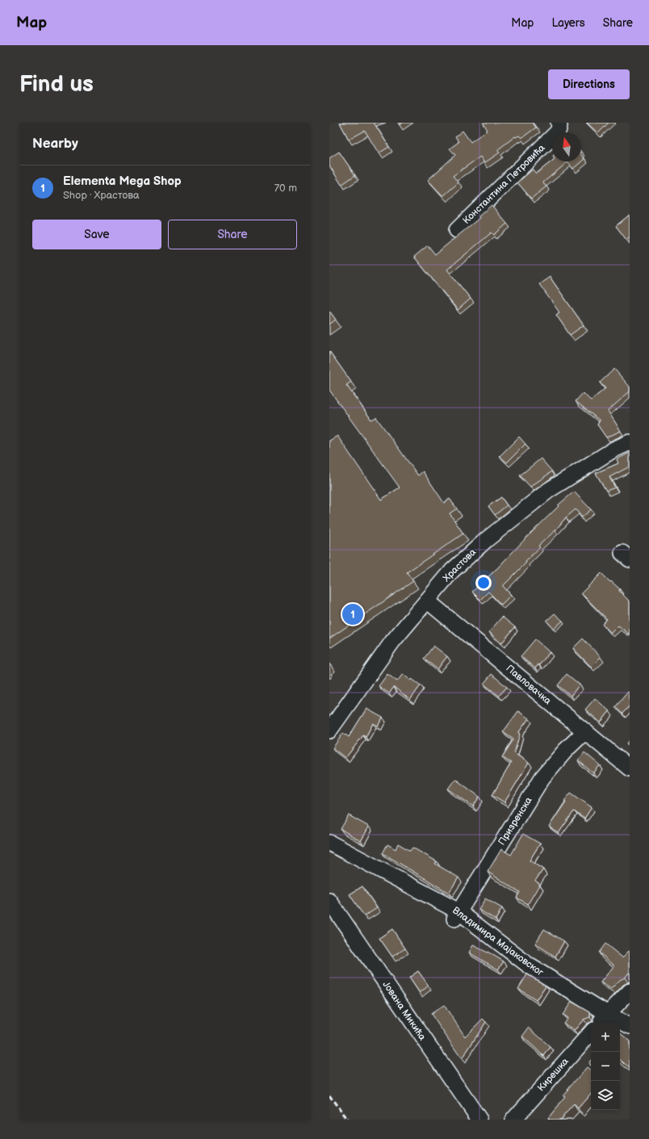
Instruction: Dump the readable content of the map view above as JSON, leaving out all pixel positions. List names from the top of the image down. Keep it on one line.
{"streets":{"street":["Константина Петровића","Храстова","Павловачка","Призренска","Владимира Мајаковског","Јована Микића","Кирешка"]},"crossings":[["Храстова","Павловачка"],["Павловачка","Призренска"],["Призренска","Владимира Мајаковског"]],"north":"top","page":{"header":"Map","nav":["Map","Layers","Share"],"buttons":["Directions",["Save","Share"]],"title":"Find us","heading":"Nearby","list":[{"mark":"1","name":"Elementa Mega Shop","note":"Shop · Храстова","value":"70 m"}],"pins":"1","map_buttons":["+","−"]}}
